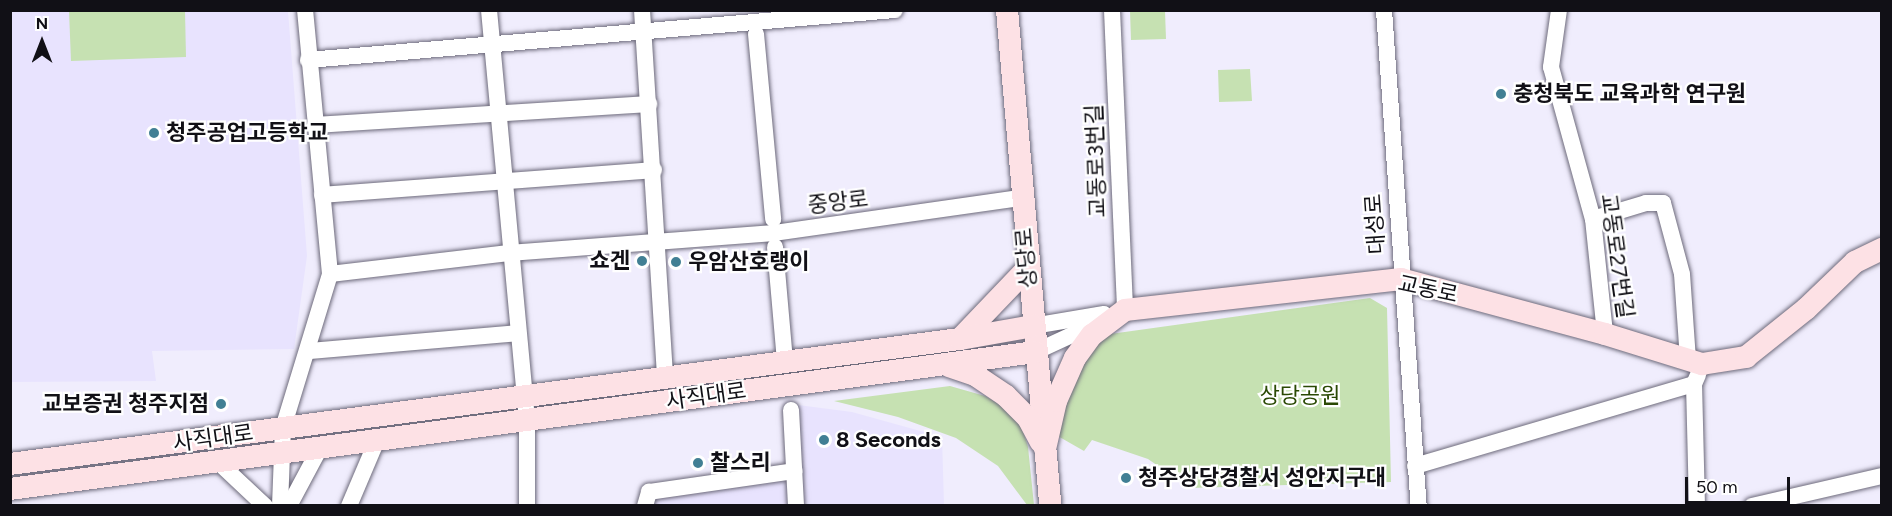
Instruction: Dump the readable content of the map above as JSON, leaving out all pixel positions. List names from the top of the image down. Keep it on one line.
{"streets":{"main road":["상당로","교동로","사직대로"],"street":["교동로3번길","중앙로","대성로","교동로27번길"]},"crossings":[["교동로3번길","교동로"],["중앙로","상당로"],["중앙로","사직대로"],["대성로","교동로"],["교동로27번길","교동로"],["상당로","교동로"],["상당로","사직대로"],["교동로","사직대로"]],"parks":["상당공원"],"places":["충청북도 교육과학 연구원","청주공업고등학교","쇼겐","우암산호랭이","교보증권 청주지점","8 Seconds","찰스리","청주상당경찰서 성안지구대"],"scale_bar":"50 m","north":"top"}
